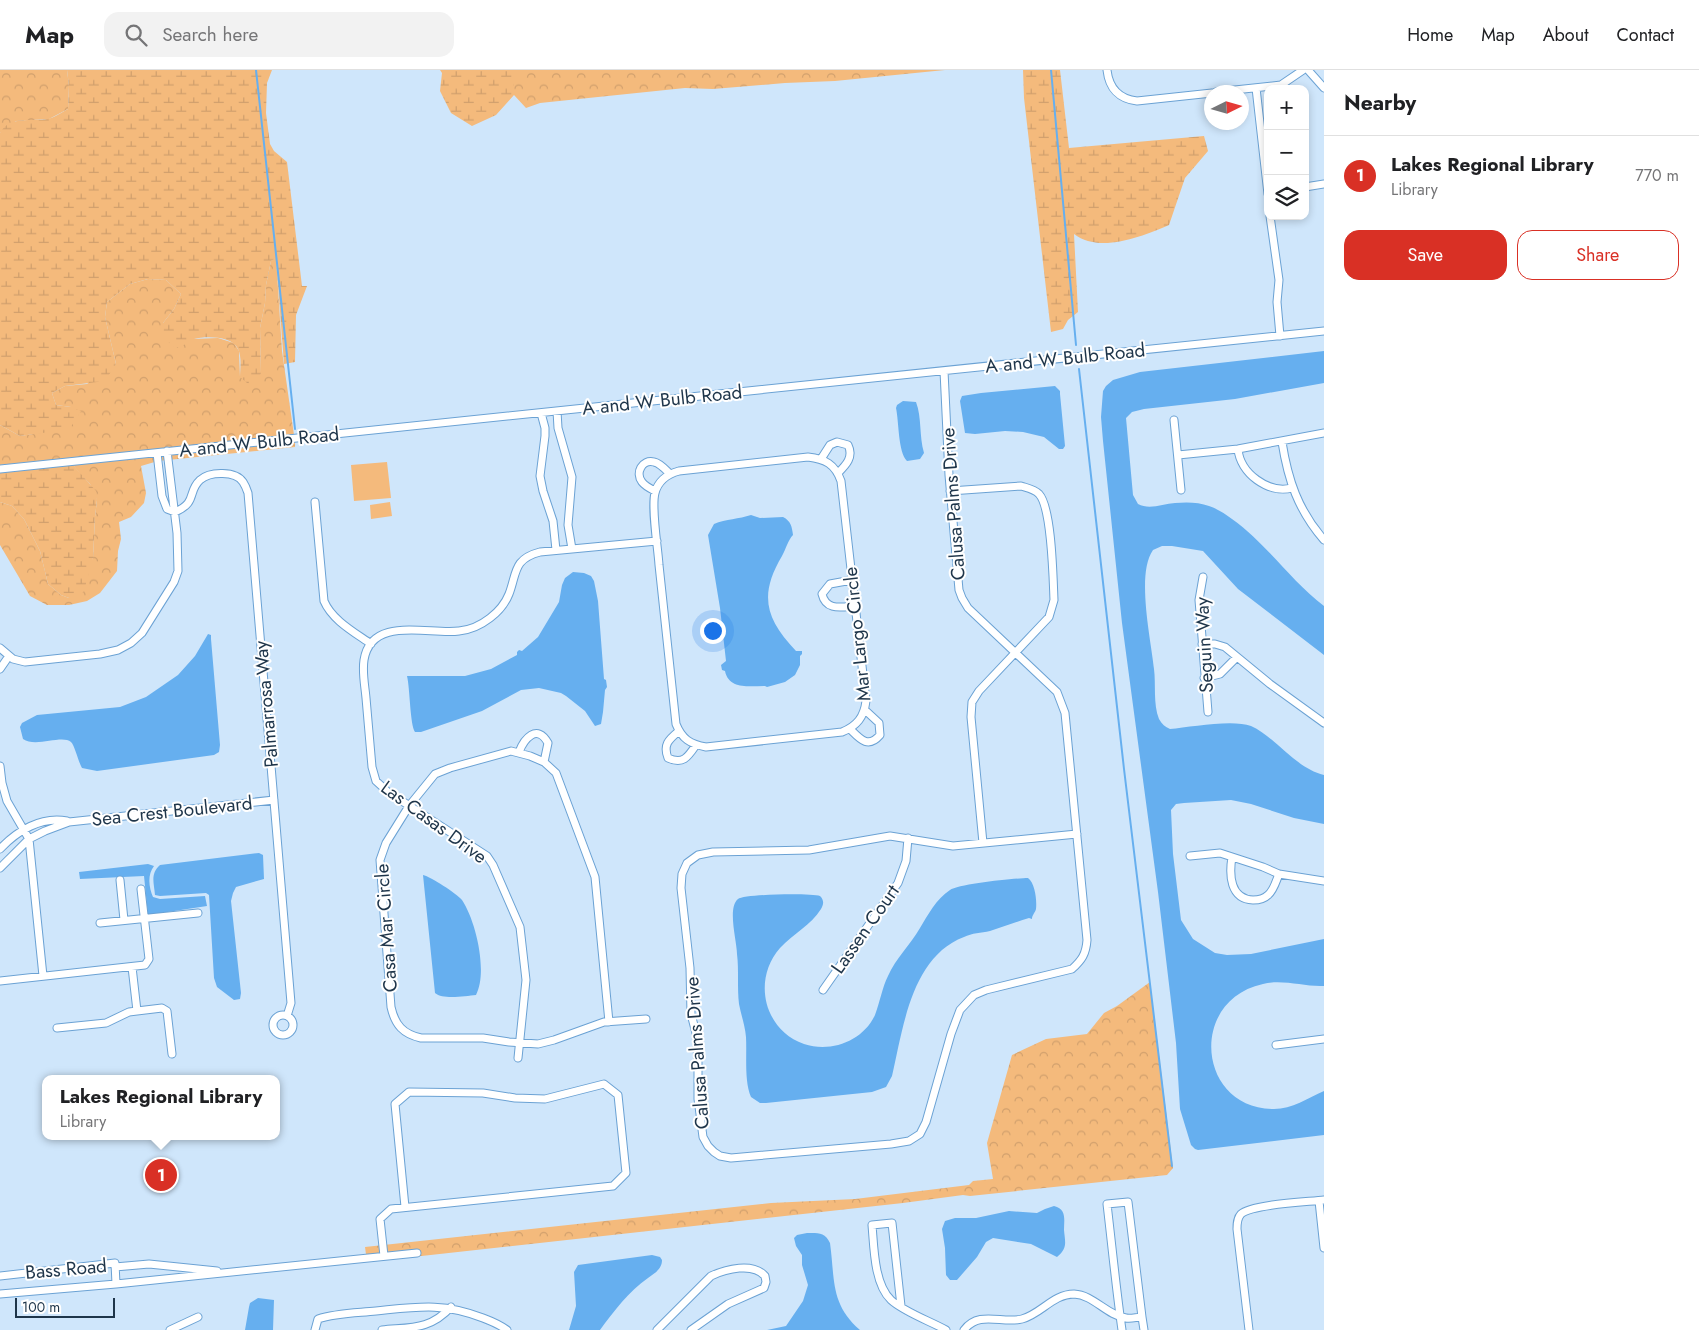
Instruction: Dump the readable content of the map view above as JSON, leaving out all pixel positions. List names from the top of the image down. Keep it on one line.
{"streets":{"street":["A and W Bulb Road","Calusa Palms Drive","Mar Largo Circle","Seguin Way","Palmarrosa Way","Sea Crest Boulevard","Las Casas Drive","Casa Mar Circle","Lassen Court","Bass Road"]},"crossings":[["A and W Bulb Road","Calusa Palms Drive"],["Calusa Palms Drive","Lassen Court"],["Palmarrosa Way","Sea Crest Boulevard"],["Las Casas Drive","Casa Mar Circle"]],"scale_bar":"100 m","north":"right","page":{"header":"Map","search":"Search here","nav":["Home","Map","About","Contact"],"heading":"Nearby","map_buttons":["+","−"],"list":[{"mark":"1","name":"Lakes Regional Library","note":"Library","value":"770 m"}],"buttons":["Save","Share"],"popup":["Lakes Regional Library","Library"],"pins":"1","scale":"100 m"}}
